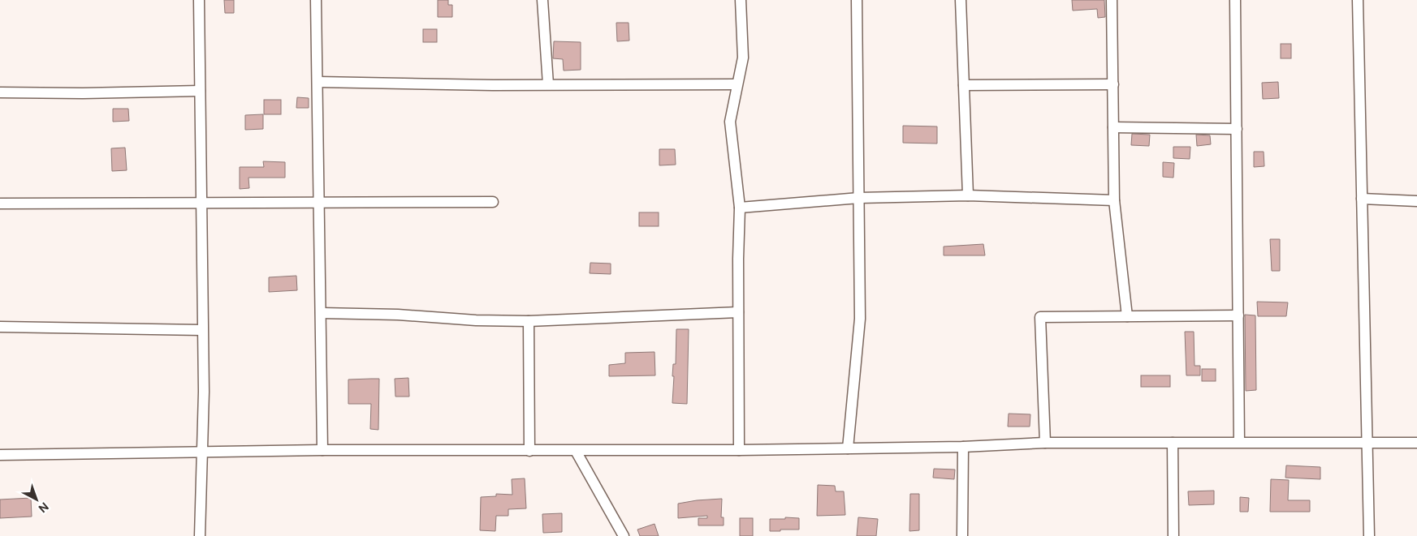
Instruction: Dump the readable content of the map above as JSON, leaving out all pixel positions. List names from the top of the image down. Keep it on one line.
{"north":"bottom right"}
